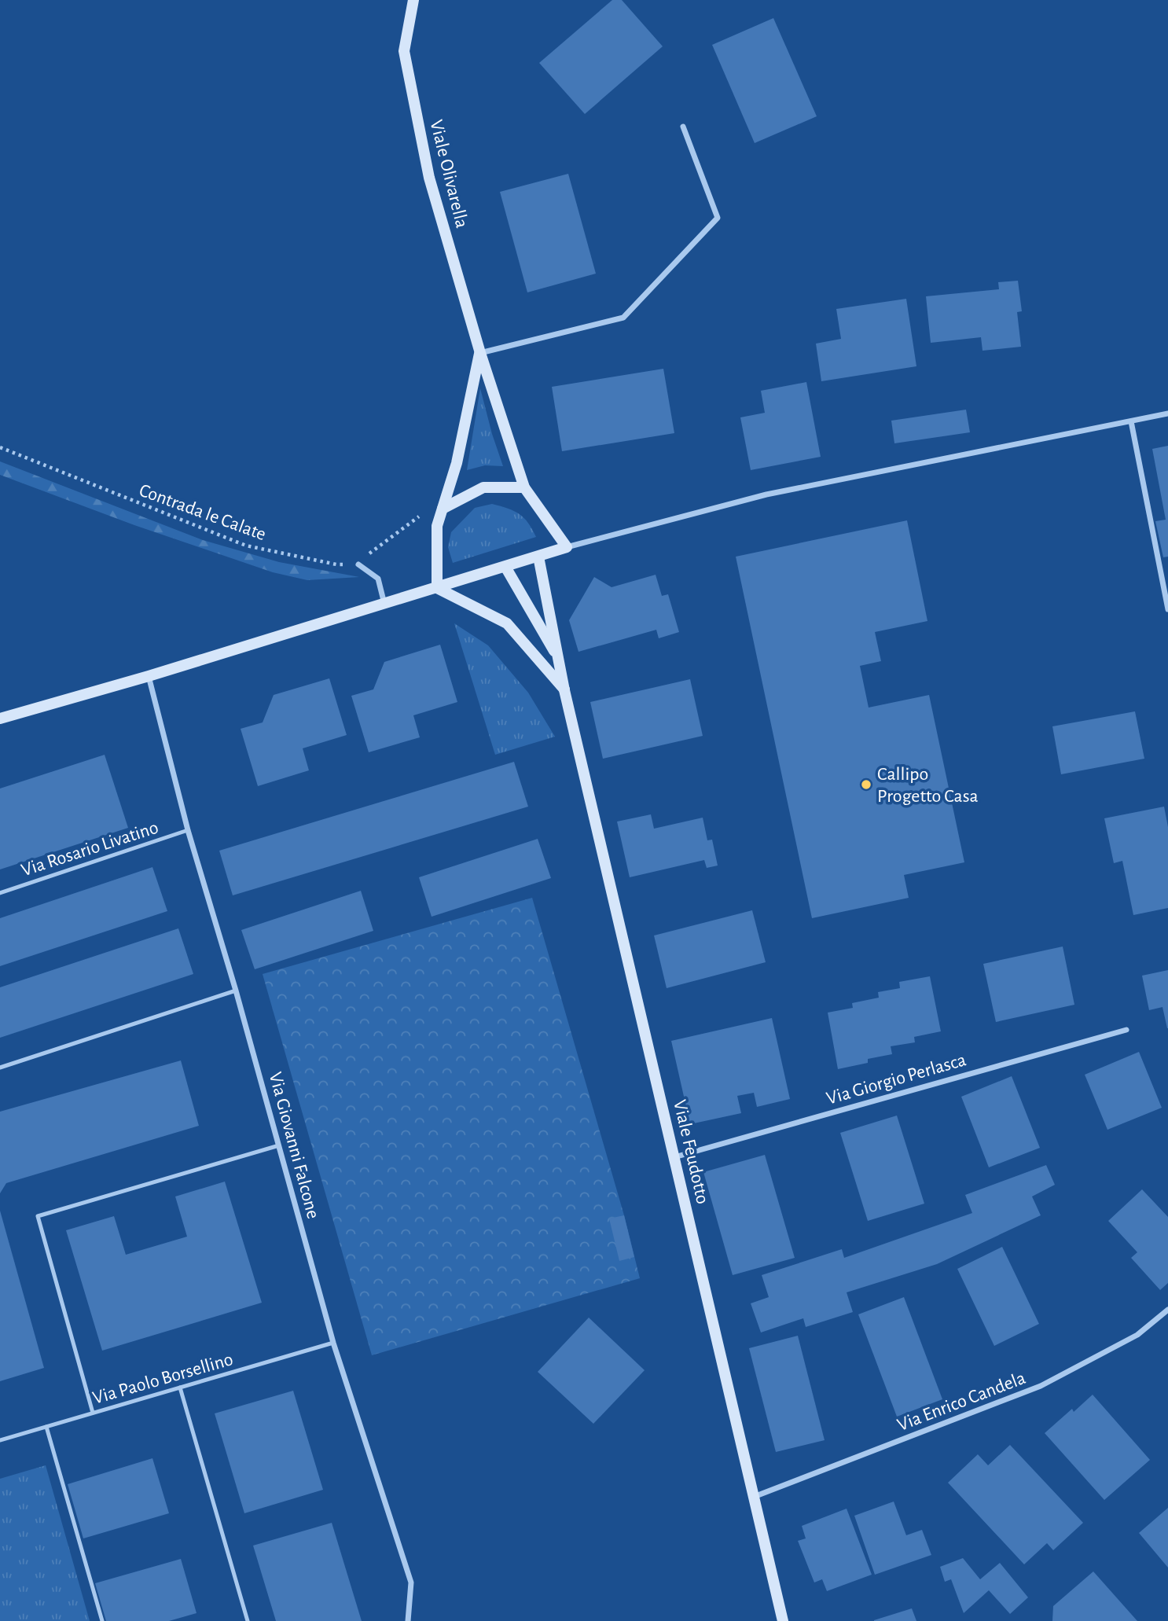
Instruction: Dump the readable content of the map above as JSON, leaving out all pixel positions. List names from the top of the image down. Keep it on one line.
{"streets":{"street":["Viale Olivarella","Via Giorgio Perlasca","Via Giovanni Falcone","Viale Feudotto","Via Enrico Candela"],"lane":["Via Rosario Livatino","Via Paolo Borsellino"],"path":["Contrada le Calate"]},"crossings":[["Via Rosario Livatino","Via Giovanni Falcone"],["Via Giorgio Perlasca","Viale Feudotto"],["Via Giovanni Falcone","Via Paolo Borsellino"],["Viale Feudotto","Via Enrico Candela"]],"places":["Callipo Progetto Casa"]}
